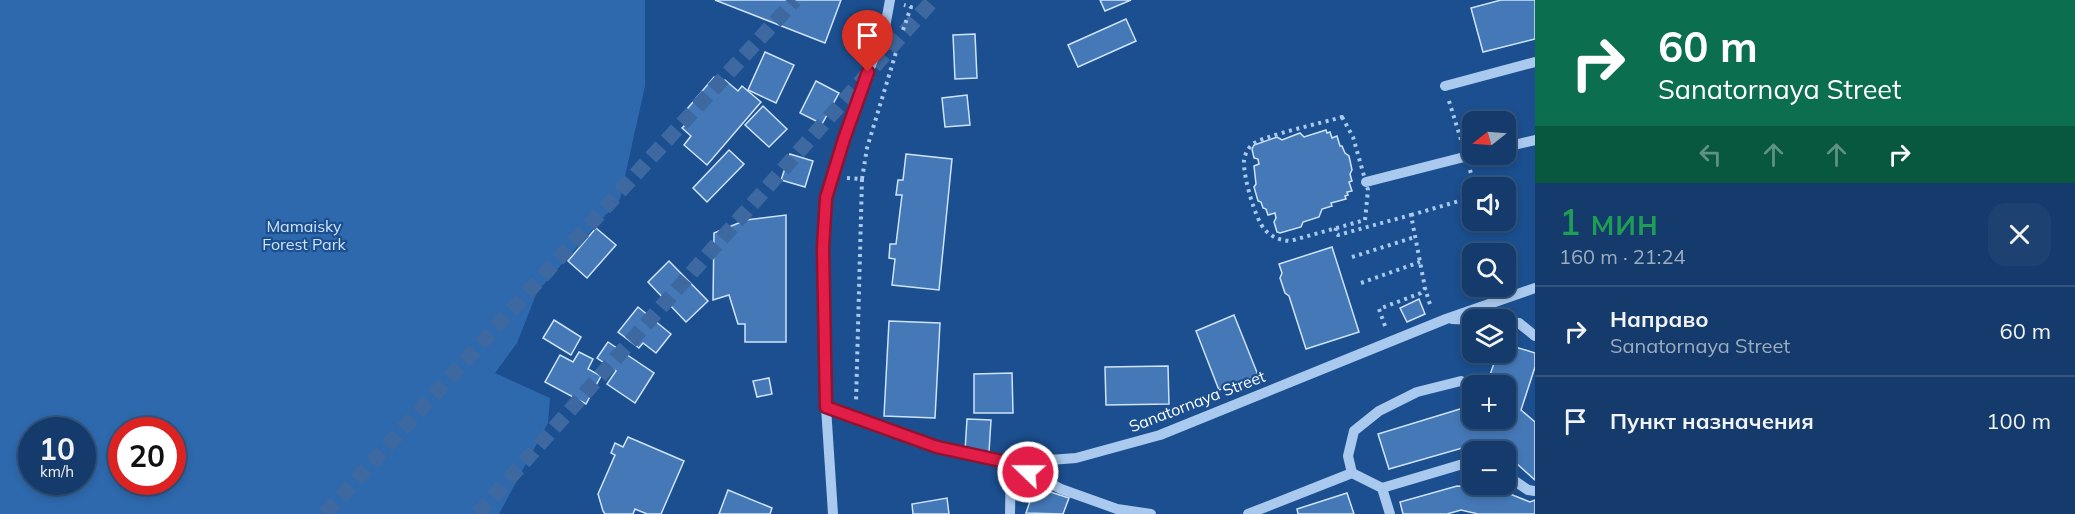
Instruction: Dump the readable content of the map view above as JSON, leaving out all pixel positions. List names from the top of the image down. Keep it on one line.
{"streets":{"street":["Sanatornaya Street"]},"parks":["Mamaisky Forest Park"],"north":"left","page":{"turn":["60 m","Sanatornaya Street"],"map_buttons":["+","−"],"heading":["1 мин","160 m · 21:24"],"list":[{"name":"Направо","note":"Sanatornaya Street","value":"60 m"},{"name":"Пункт назначения","value":"100 m"}],"speed":"10 km/h","limit":"20"}}
